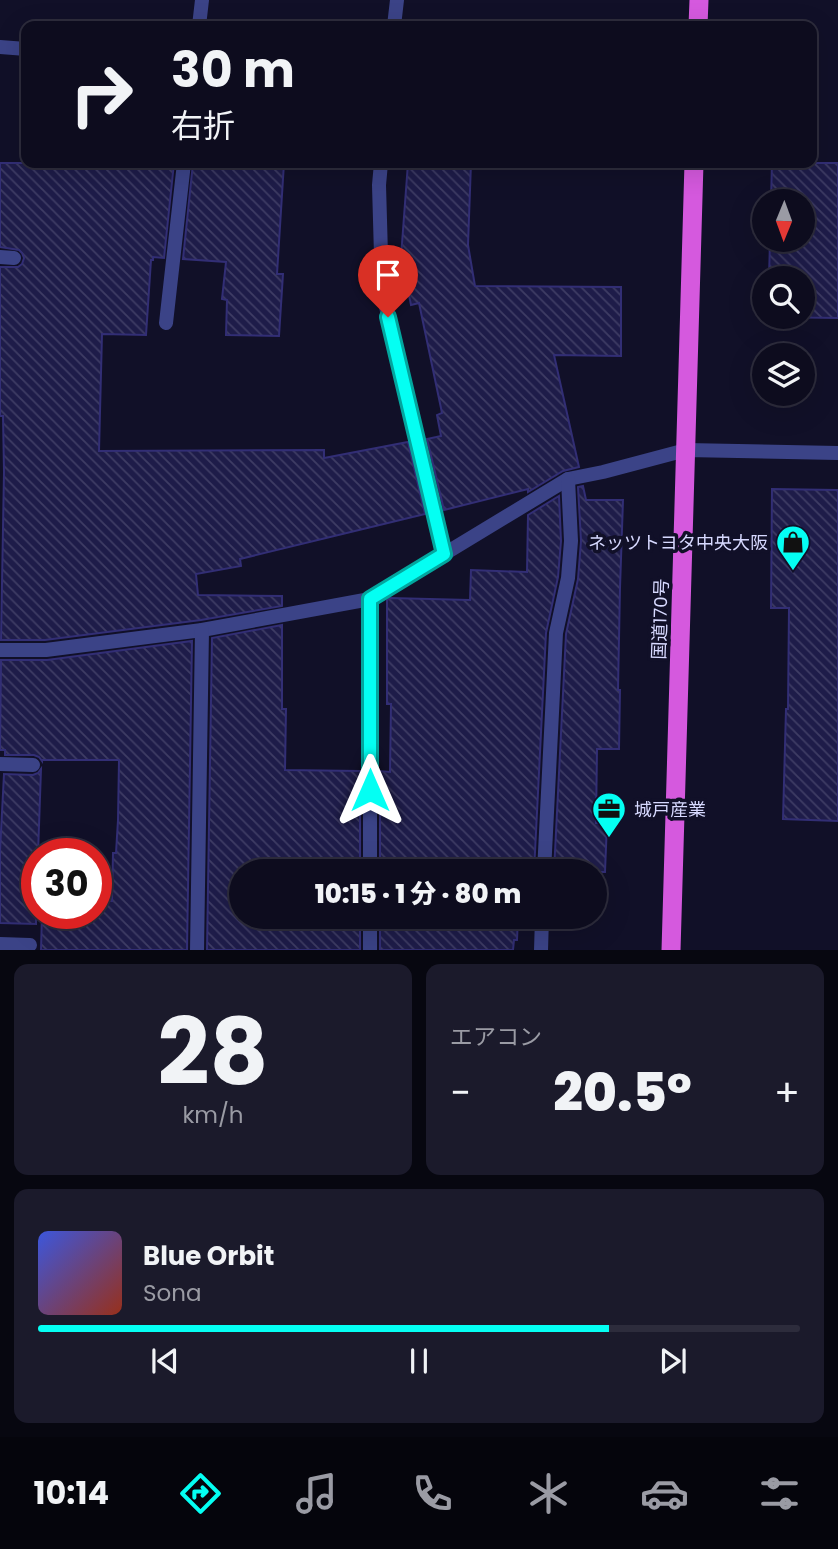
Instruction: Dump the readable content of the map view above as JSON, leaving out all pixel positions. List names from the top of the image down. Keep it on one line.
{"streets":{"highway":["国道170号"]},"places":{"shop":["ネッツトヨタ中央大阪"],"office":["城戸産業"]},"north":"bottom","page":{"turn":["30 m","右折"],"limit":"30","trip":"10:15 · 1 分 · 80 m","tile":[["28","km/h"],"エアコン"],"heat":["−","20.5°","+"],"song":["Blue Orbit","Sona"],"tabs":"10:14"}}
